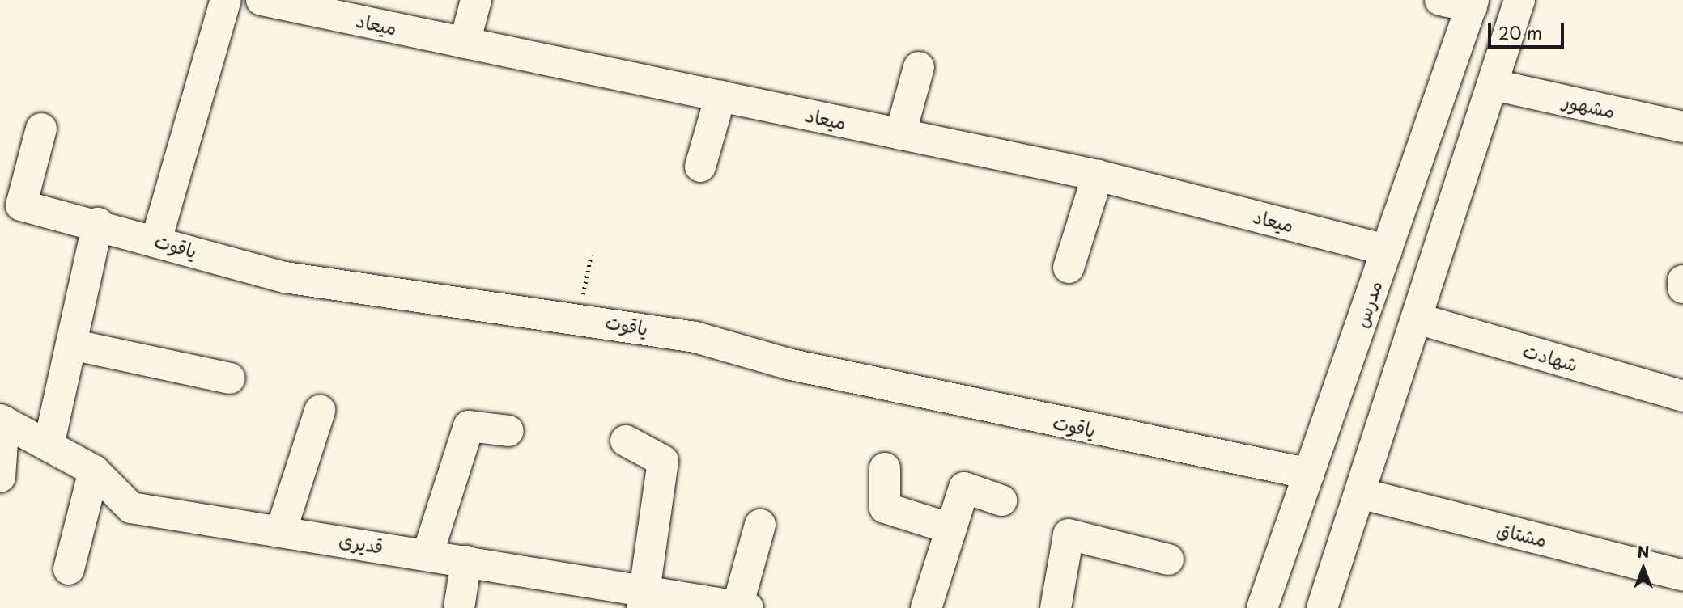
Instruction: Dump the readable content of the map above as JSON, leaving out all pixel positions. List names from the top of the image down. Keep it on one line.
{"streets":{"street":["میعاد","مشهور","یاقوت","مدرس","شهادت","مشتاق","قدیری"]},"crossings":[["میعاد","مدرس"],["یاقوت","مدرس"]],"scale_bar":"20 m","north":"top"}
